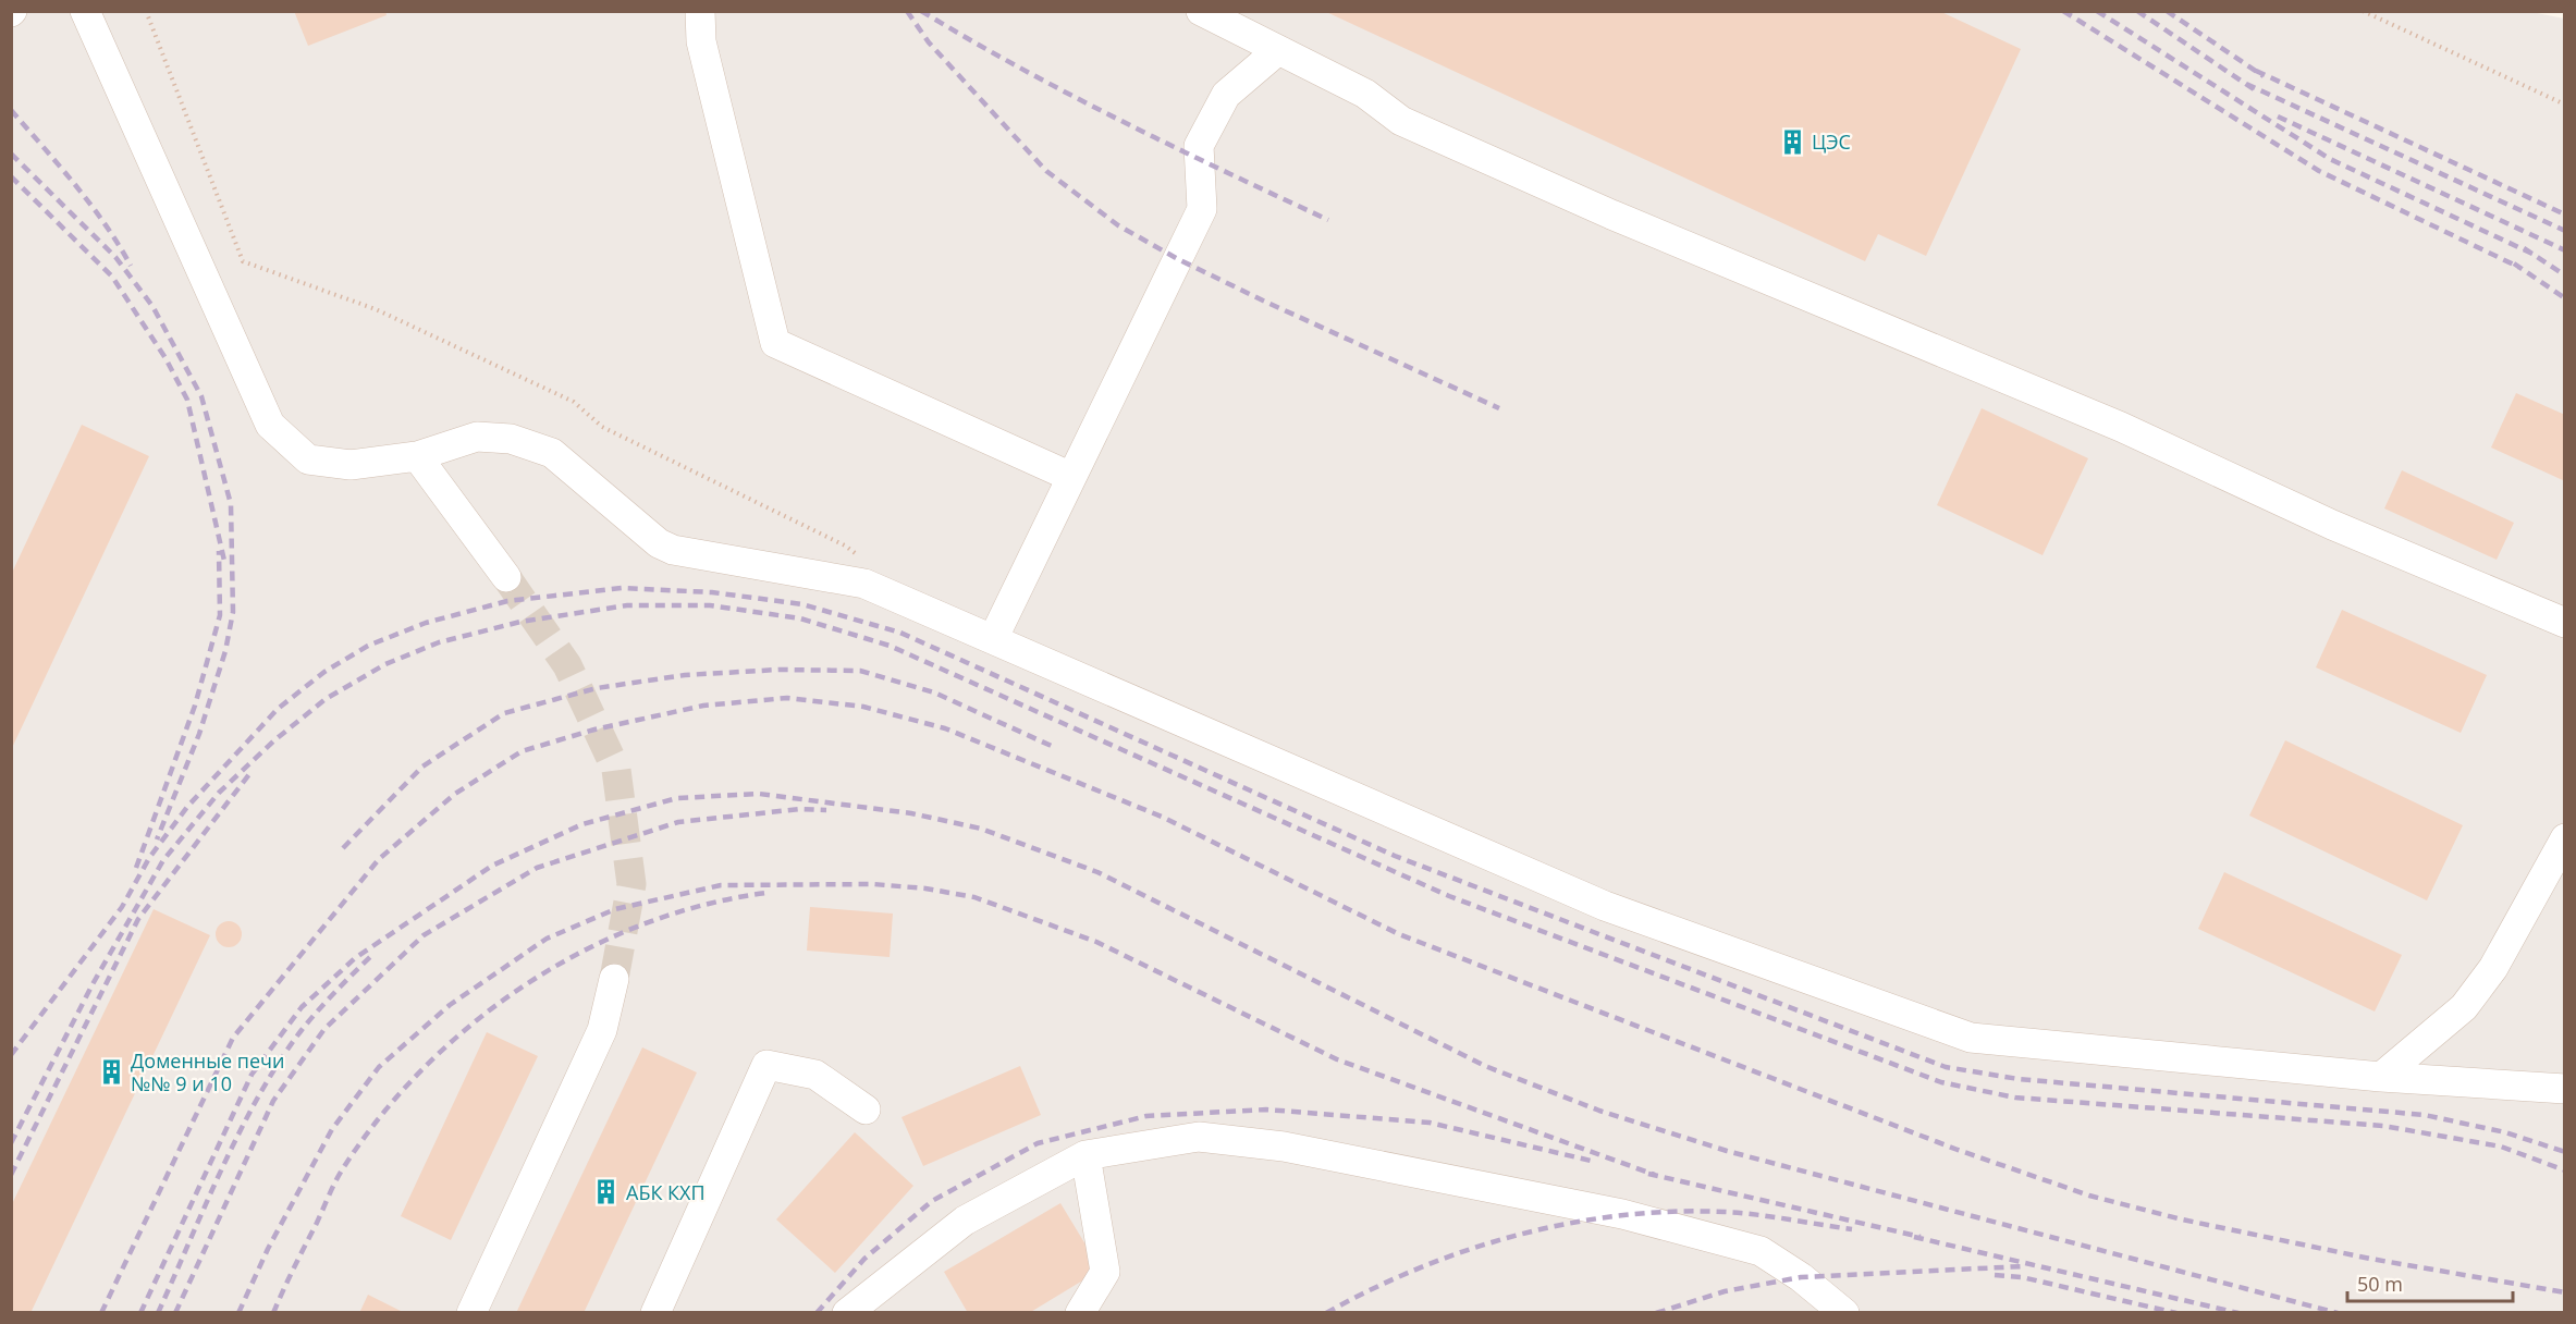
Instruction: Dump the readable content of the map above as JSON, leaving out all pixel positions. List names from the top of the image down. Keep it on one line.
{"places":{"building":["ЦЭС","Доменные печи №№ 9 и 10","АБК КХП"]},"scale_bar":"50 m"}
